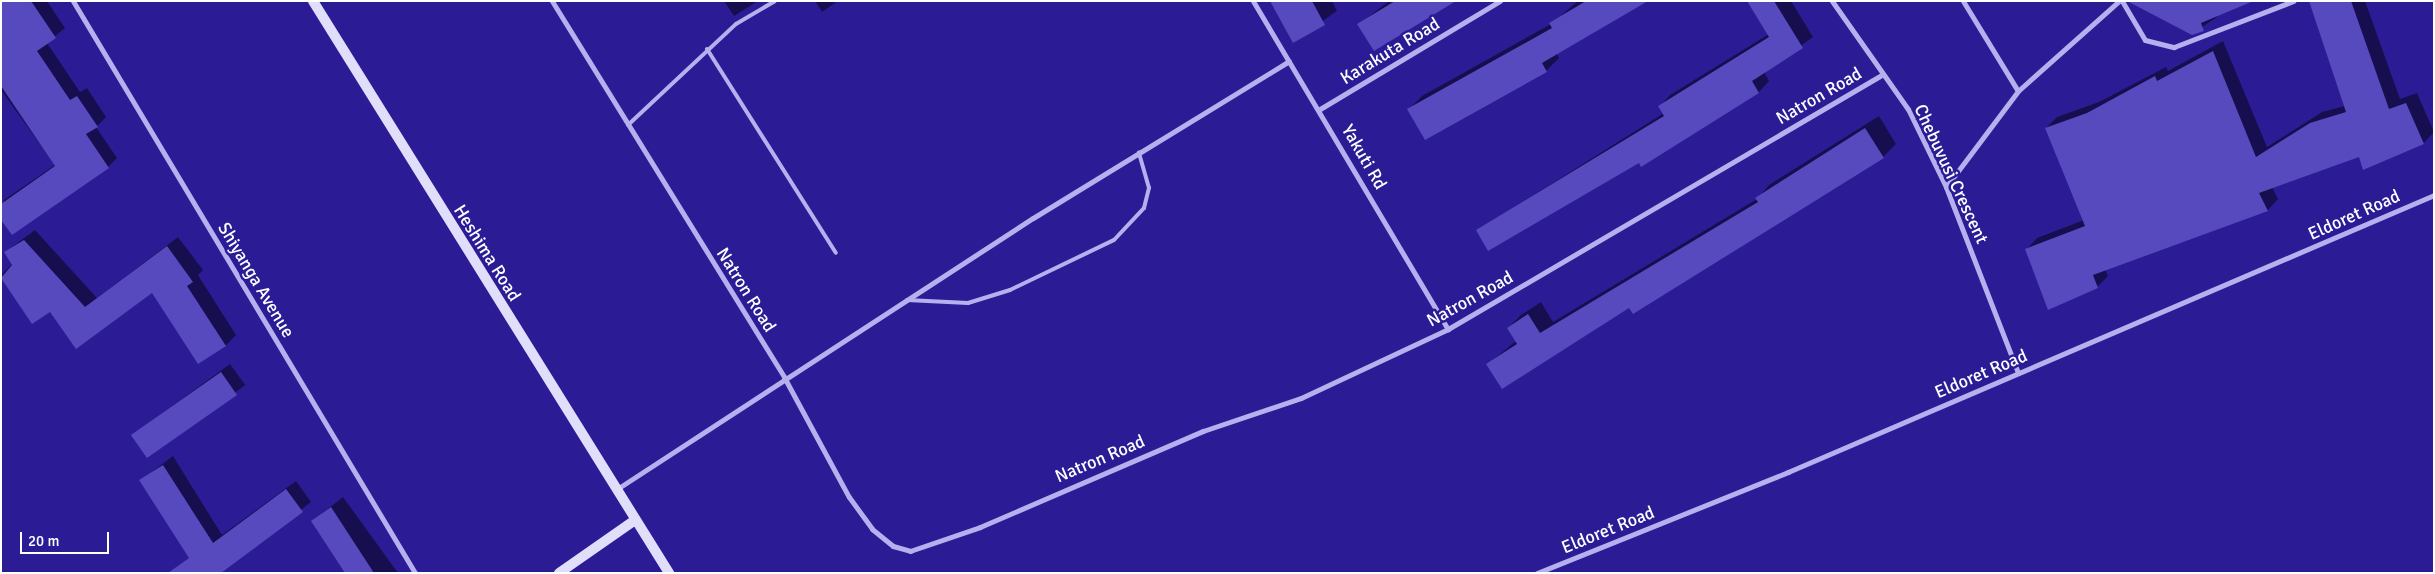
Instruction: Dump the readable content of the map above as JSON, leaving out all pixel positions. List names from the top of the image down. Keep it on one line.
{"streets":{"street":["Karakuta Road","Natron Road","Yakuti Rd","Chebuvusi Crescent","Eldoret Road","Heshima Road","Shiyanga Avenue"]},"crossings":[["Karakuta Road","Yakuti Rd"],["Natron Road","Yakuti Rd"],["Natron Road","Chebuvusi Crescent"],["Chebuvusi Crescent","Eldoret Road"]],"scale_bar":"20 m"}
